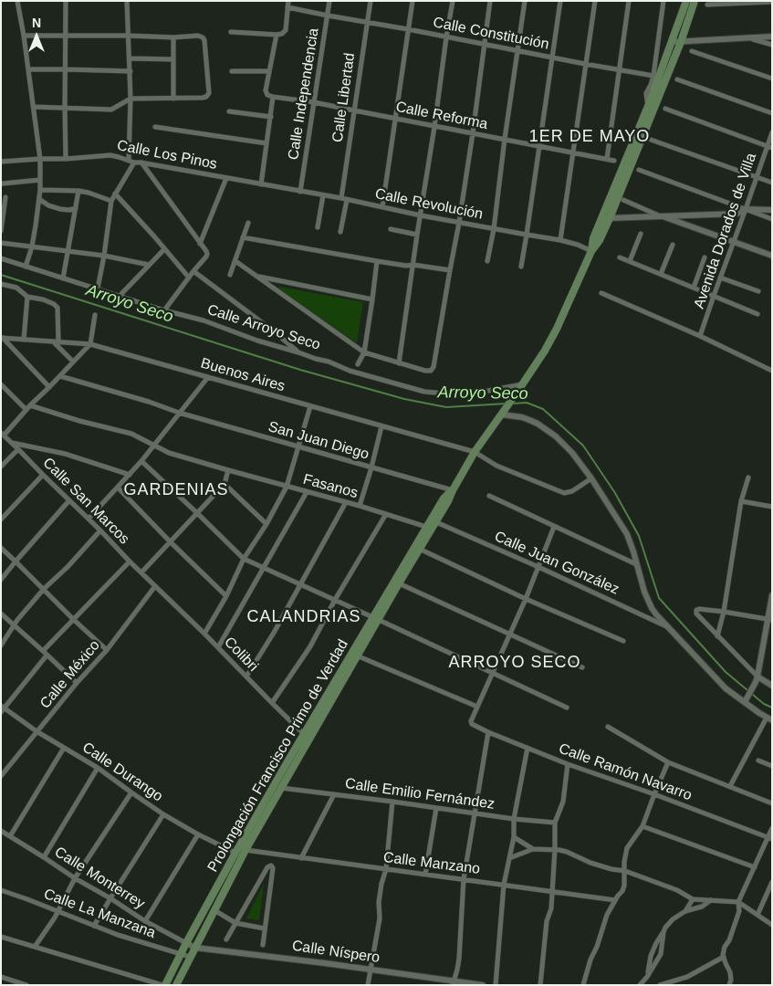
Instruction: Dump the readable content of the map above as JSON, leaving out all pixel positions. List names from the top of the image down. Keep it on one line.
{"streets":{"main road":["Prolongación Francisco Primo de Verdad"],"street":["Calle Constitución","Calle Independencia","Calle Libertad","Calle Reforma","Calle Los Pinos","Calle Revolución","Avenida Dorados de Villa","Calle Arroyo Seco","Buenos Aires","San Juan Diego","Fasanos","Calle San Marcos","Calle Juan González","Colibri","Calle México","Calle Durango","Calle Ramón Navarro","Calle Emilio Fernández","Calle Manzano","Calle Monterrey","Calle La Manzana","Calle Níspero"]},"crossings":[["Calle Constitución","Calle Independencia"],["Calle Constitución","Calle Libertad"],["Calle Independencia","Calle Reforma"],["Calle Independencia","Calle Revolución"],["Calle Libertad","Calle Reforma"],["Calle Libertad","Calle Revolución"],["Calle Los Pinos","Calle Revolución"],["Calle Arroyo Seco","Prolongación Francisco Primo de Verdad"],["Buenos Aires","Prolongación Francisco Primo de Verdad"],["San Juan Diego","Prolongación Francisco Primo de Verdad"],["Fasanos","Prolongación Francisco Primo de Verdad"],["Calle San Marcos","Colibri"],["Calle San Marcos","Calle México"],["Calle Juan González","Prolongación Francisco Primo de Verdad"],["Colibri","Calle México"],["Colibri","Prolongación Francisco Primo de Verdad"],["Calle México","Calle Durango"],["Prolongación Francisco Primo de Verdad","Calle Durango"],["Prolongación Francisco Primo de Verdad","Calle Emilio Fernández"],["Prolongación Francisco Primo de Verdad","Calle Manzano"],["Prolongación Francisco Primo de Verdad","Calle Monterrey"],["Prolongación Francisco Primo de Verdad","Calle La Manzana"],["Prolongación Francisco Primo de Verdad","Calle Níspero"],["Calle Monterrey","Calle Níspero"]],"districts":["1ER DE MAYO","GARDENIAS","CALANDRIAS","ARROYO SECO"],"water":["Arroyo Seco"],"north":"top"}
